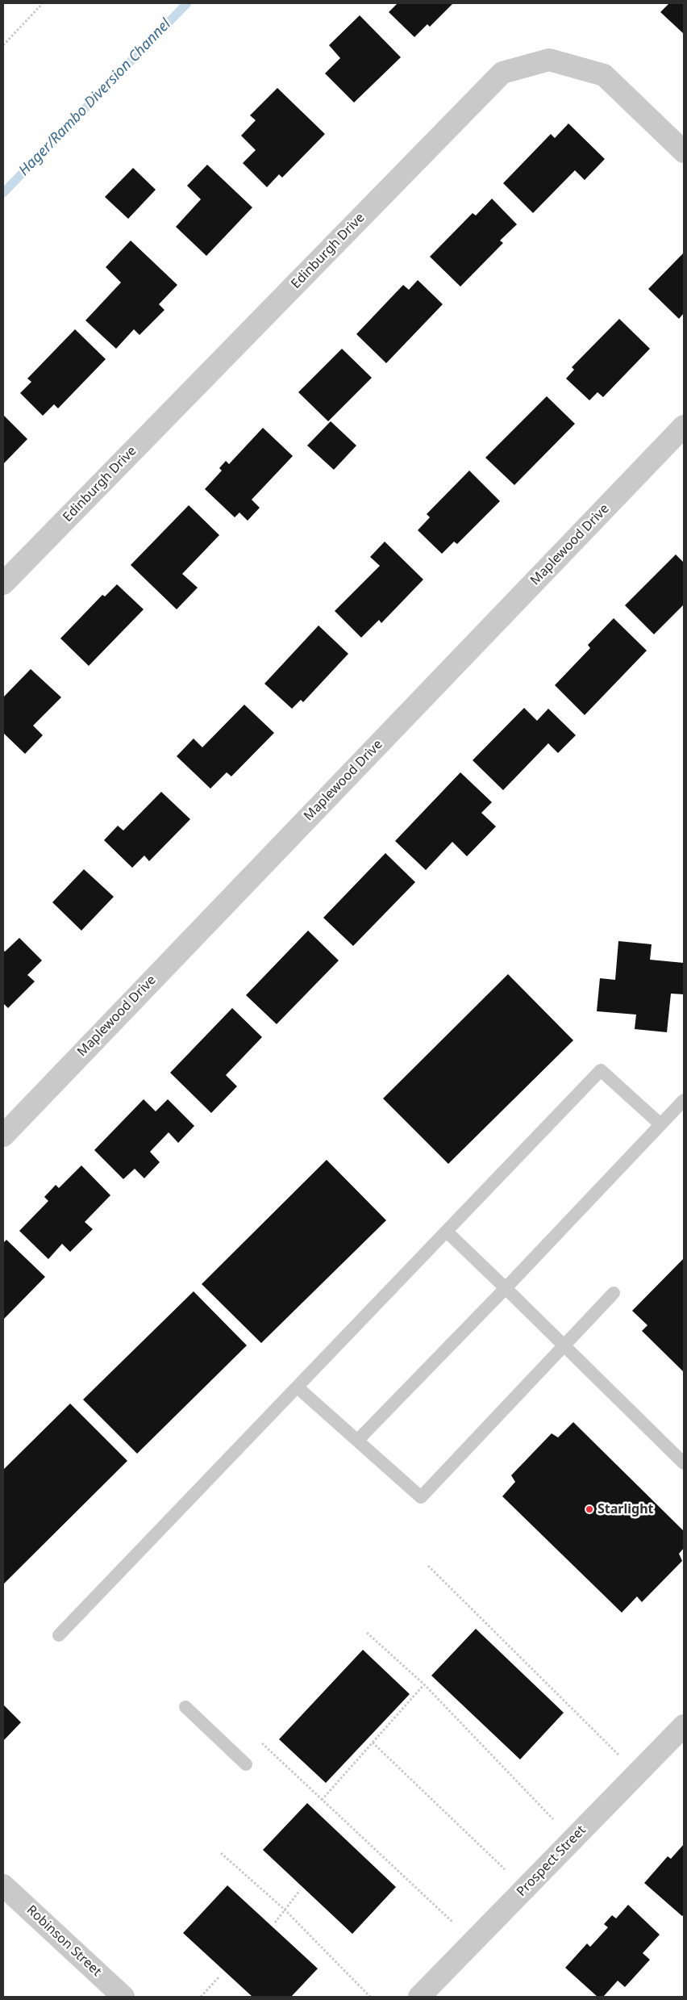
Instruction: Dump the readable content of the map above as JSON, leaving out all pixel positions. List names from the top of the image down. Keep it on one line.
{"streets":{"street":["Edinburgh Drive","Maplewood Drive","Prospect Street","Robinson Street"]},"water":["Hager/Rambo Diversion Channel"],"places":["Starlight"]}
